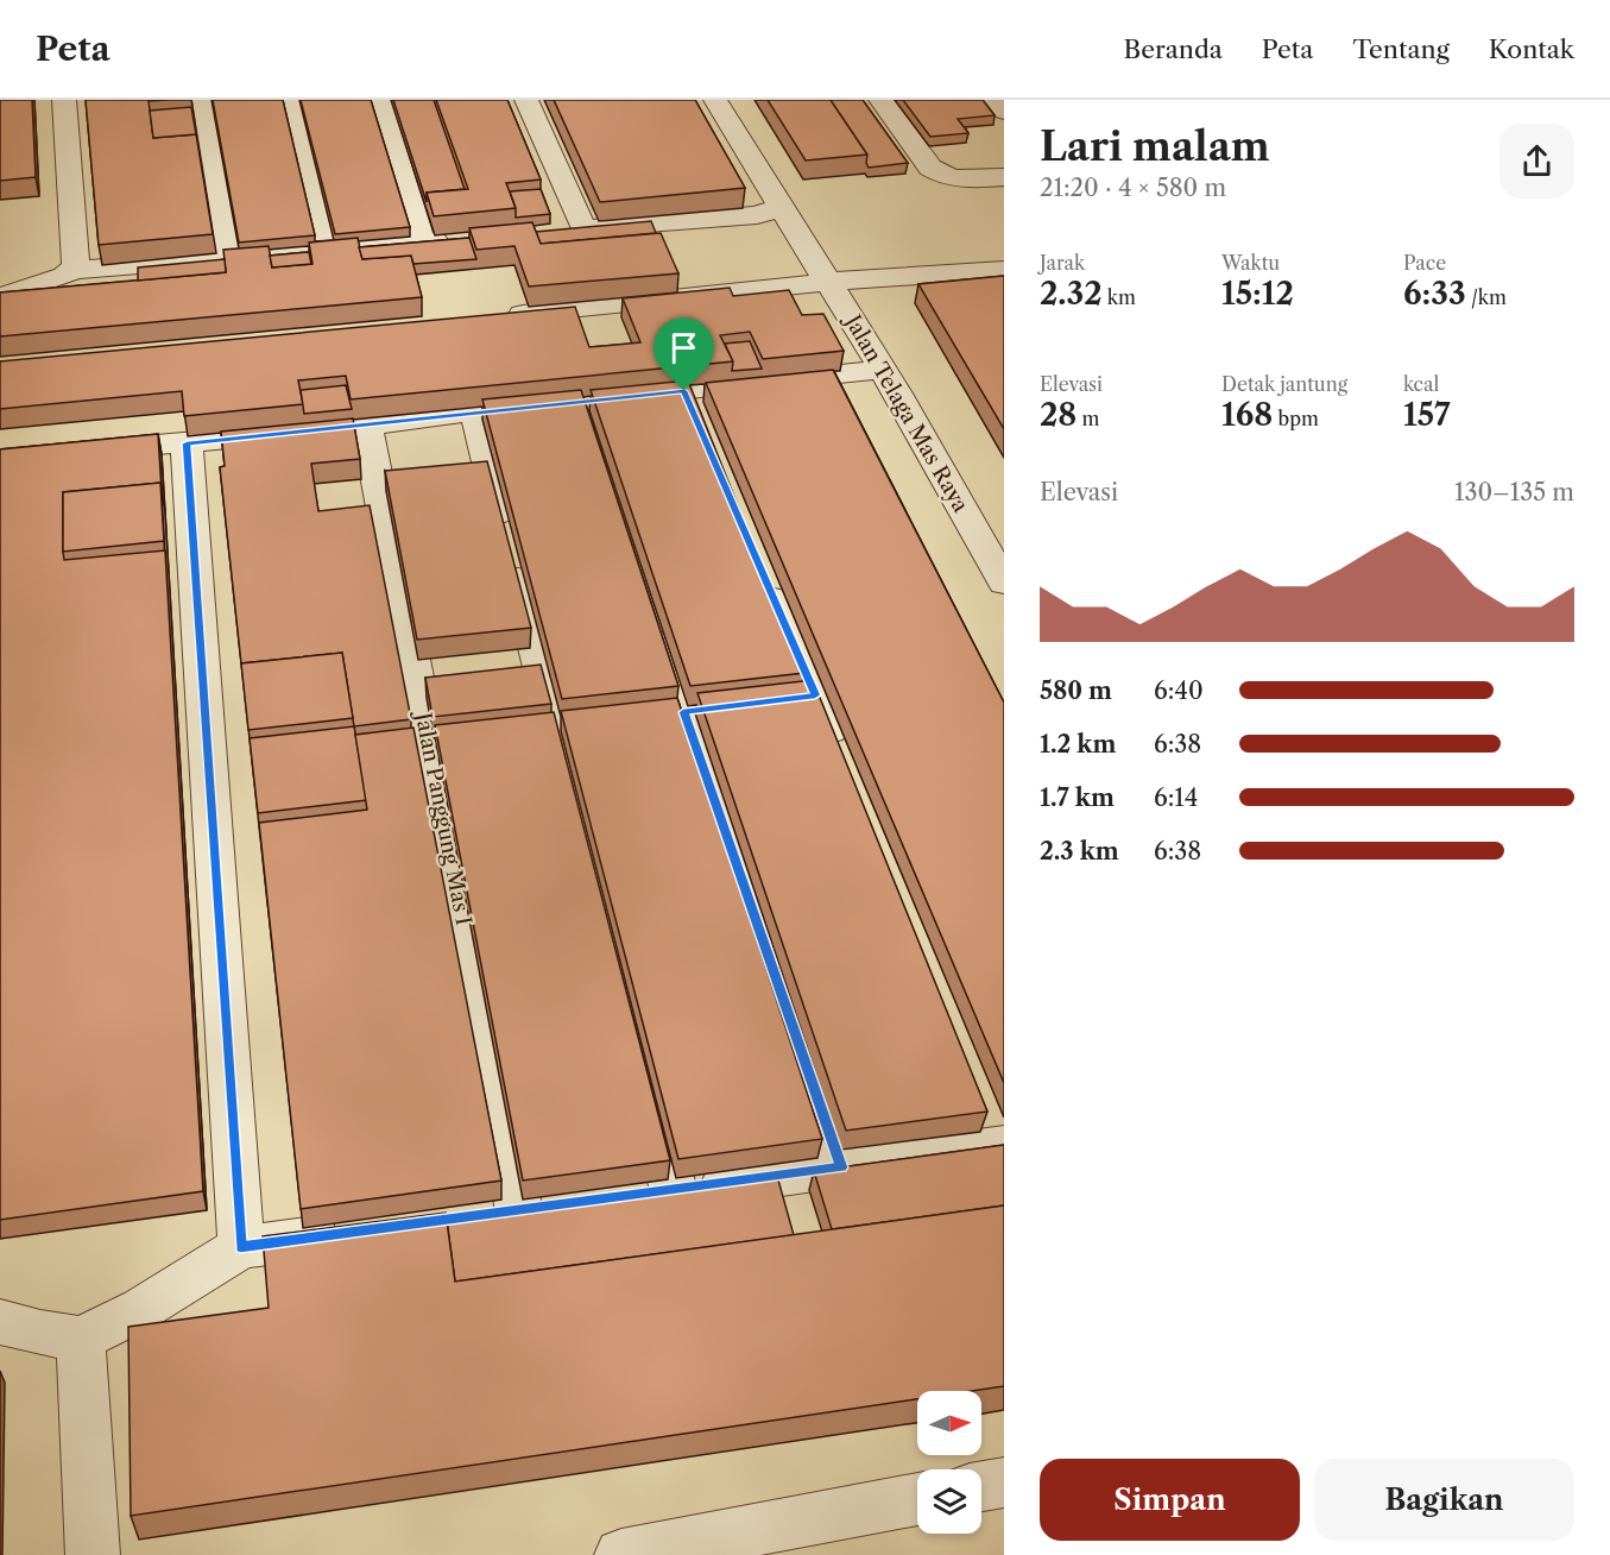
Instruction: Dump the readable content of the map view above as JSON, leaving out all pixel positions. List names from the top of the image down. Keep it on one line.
{"streets":{"street":["Jalan Telaga Mas Raya","Jalan Panggung Mas I"]},"north":"right","page":{"header":"Peta","nav":["Beranda","Peta","Tentang","Kontak"],"heading":["Lari malam","21:20 · 4 × 580 m"],"stats":[["Jarak","2.32 km"],["Waktu","15:12"],["Pace","6:33 /km"],["Elevasi","28 m"],["Detak jantung","168 bpm"],["kcal","157"]],"chart":["Elevasi","130–135 m"],"list":[{"name":"580 m","note":"6:40"},{"name":"1.2 km","note":"6:38"},{"name":"1.7 km","note":"6:14"},{"name":"2.3 km","note":"6:38"}],"buttons":["Simpan","Bagikan"]}}
